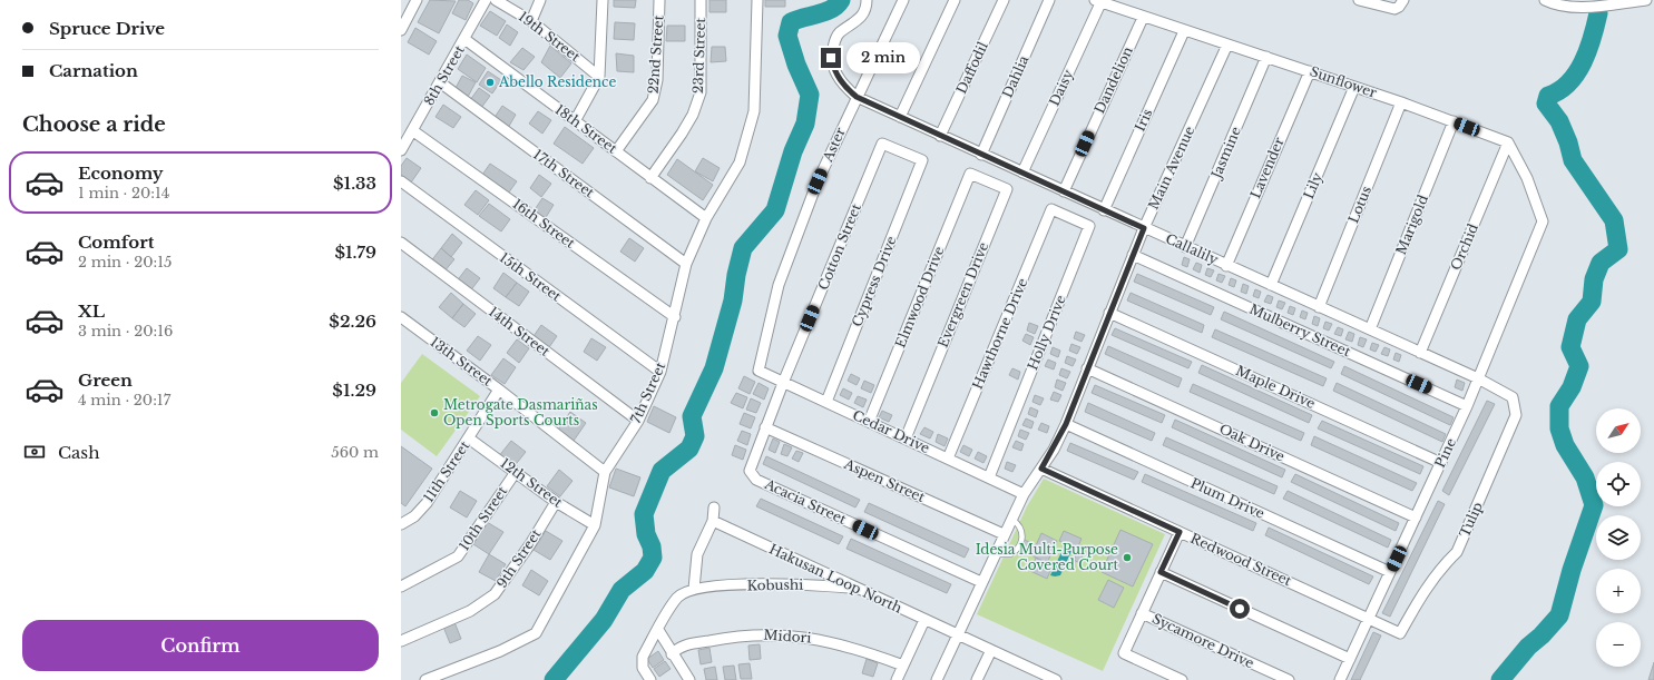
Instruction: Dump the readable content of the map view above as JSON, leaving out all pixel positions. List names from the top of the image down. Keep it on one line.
{"streets":{"street":["19th Street","22nd Street","23rd Street","Daffodil","8th Street","Dahlia","Dandelion","Sunflower","Daisy","Iris","18th Street","Aster","Jasmine","Main Avenue","Lavender","17th Street","Lily","Lotus","16th Street","Marigold","Cotton Street","Orchid","Callalily","15th Street","Cypress Drive","Evergreen Drive","Elmwood Drive","Mulberry Street","14th Street","Holly Drive","Hawthorne Drive","13th Street","Maple Drive","7th Street","Cedar Drive","Oak Drive","Pine","11th Street","Aspen Street","12th Street","Plum Drive","Acacia Street","10th Street","Tulip","9th Street","Redwood Street","Hakusan Loop North","Kobushi","Midori","Sycamore Drive"]},"crossings":[["22nd Street","18th Street"],["23rd Street","18th Street"],["Daffodil","Callalily"],["8th Street","18th Street"],["8th Street","17th Street"],["8th Street","16th Street"],["Dahlia","Callalily"],["Dandelion","Sunflower"],["Dandelion","Callalily"],["Sunflower","Daisy"],["Sunflower","Iris"],["Sunflower","Jasmine"],["Sunflower","Main Avenue"],["Sunflower","Lavender"],["Sunflower","Lily"],["Sunflower","Lotus"],["Sunflower","Marigold"],["Sunflower","Orchid"],["Sunflower","Pine"],["Daisy","Callalily"],["Iris","Callalily"],["18th Street","7th Street"],["Aster","Callalily"],["Aster","Cedar Drive"],["Jasmine","Callalily"],["Main Avenue","Callalily"],["Main Avenue","Mulberry Street"],["Main Avenue","Maple Drive"],["Main Avenue","Cedar Drive"],["Main Avenue","Oak Drive"],["Main Avenue","Aspen Street"],["Main Avenue","Plum Drive"],["Main Avenue","Acacia Street"],["Main Avenue","Redwood Street"],["Main Avenue","Hakusan Loop North"],["Lavender","Callalily"],["17th Street","7th Street"],["Lily","Callalily"],["Lotus","Callalily"],["16th Street","7th Street"],["Marigold","Callalily"],["Cotton Street","Cypress Drive"],["Cotton Street","Cedar Drive"],["Cotton Street","Aspen Street"],["Cotton Street","Acacia Street"],["Orchid","Callalily"],["Orchid","Pine"],["Callalily","Pine"],["Callalily","Tulip"],["15th Street","7th Street"],["Cypress Drive","Cedar Drive"],["Evergreen Drive","Elmwood Drive"],["Evergreen Drive","Cedar Drive"],["Elmwood Drive","Cedar Drive"],["Mulberry Street","Pine"],["14th Street","7th Street"],["Holly Drive","Hawthorne Drive"],["Holly Drive","Cedar Drive"],["Hawthorne Drive","Cedar Drive"],["13th Street","7th Street"],["13th Street","11th Street"],["Maple Drive","Pine"],["7th Street","12th Street"],["Oak Drive","Pine"],["Pine","Plum Drive"],["Pine","Tulip"],["Pine","Redwood Street"],["11th Street","12th Street"],["12th Street","10th Street"],["12th Street","9th Street"],["Tulip","Redwood Street"],["Hakusan Loop North","Kobushi"]],"places":["Abello Residence","Metrogate Dasmariñas Open Sports Courts","Idesia Multi-Purpose Covered Court"],"north":"top right","page":{"banner":["Spruce Drive","Carnation"],"bubble":"2 min","heading":"Choose a ride","list":[{"name":"Economy","note":"1 min · 20:14","value":"$1.33"},{"name":"Comfort","note":"2 min · 20:15","value":"$1.79"},{"name":"XL","note":"3 min · 20:16","value":"$2.26"},{"name":"Green","note":"4 min · 20:17","value":"$1.29"}],"map_buttons":["+","−"],"pay":["Cash","560 m"],"buttons":"Confirm"}}
